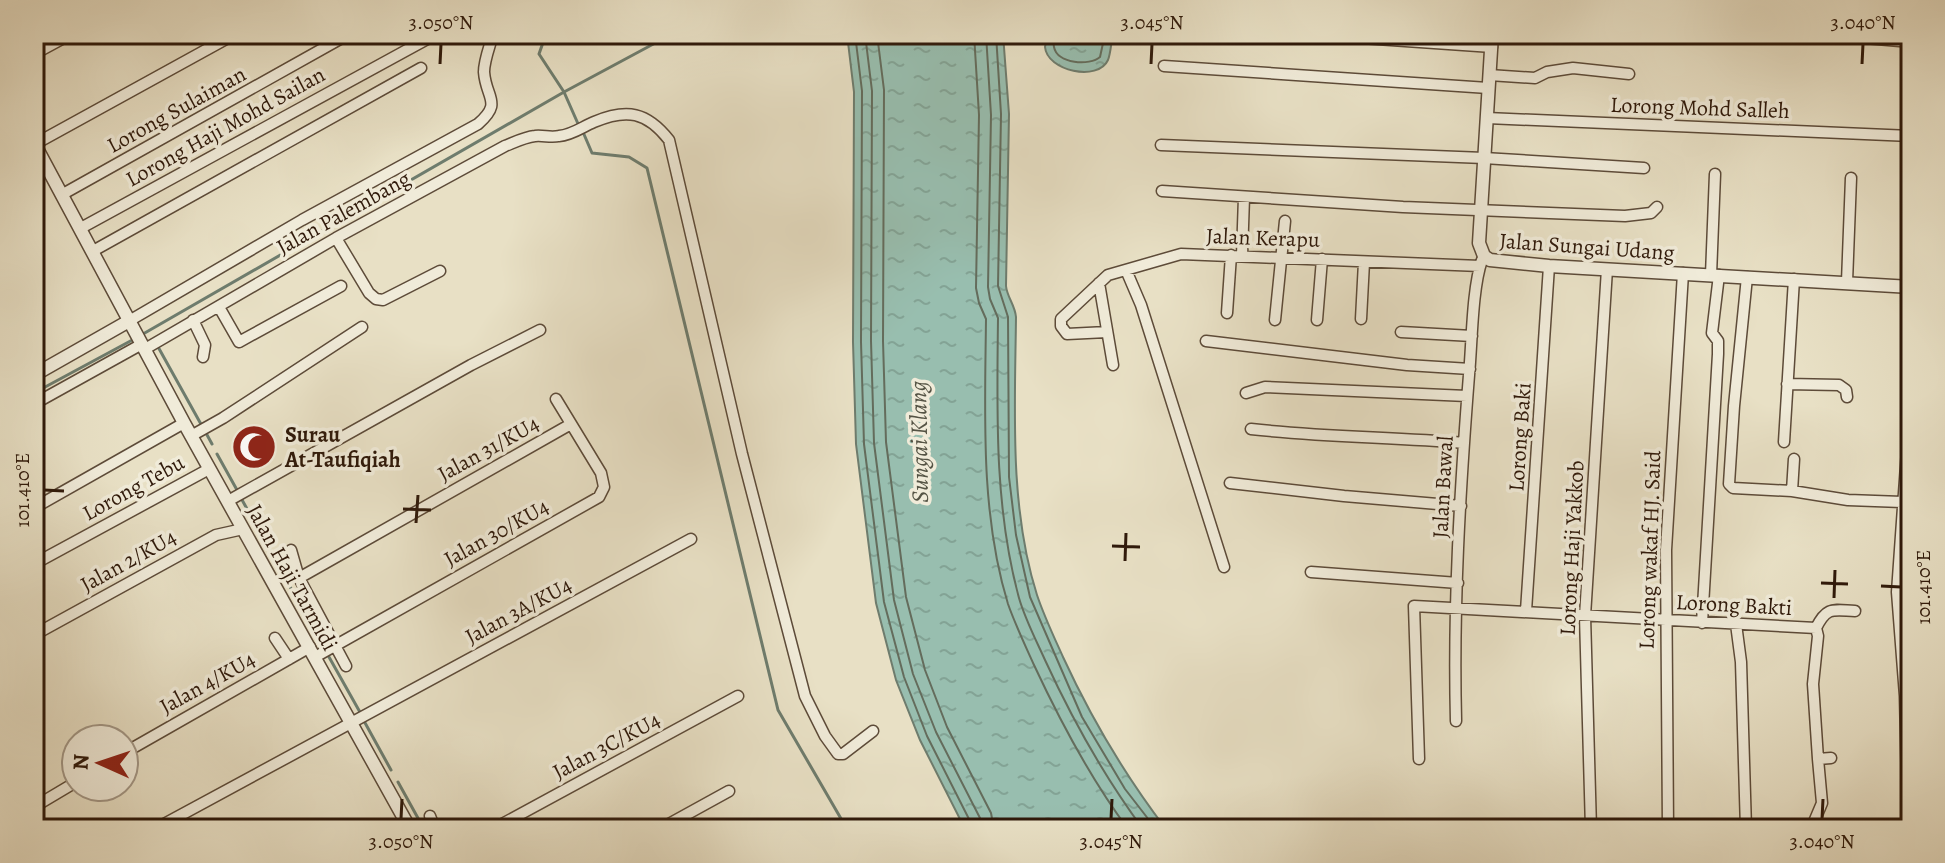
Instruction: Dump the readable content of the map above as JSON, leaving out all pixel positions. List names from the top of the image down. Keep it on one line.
{"streets":{"street":["Lorong Mohd Salleh","Lorong Sulaiman","Lorong Haji Mohd Sailan","Jalan Palembang","Jalan Kerapu","Jalan Sungai Udang","Lorong Baki","Jalan 31/KU4","Lorong Tebu","Jalan Bawal","Jalan 30/KU4","Lorong Haji Yakkob","Lorong wakaf HJ. Said","Jalan 2/KU4","Jalan Haji Tarmidi","Lorong Bakti","Jalan 3A/KU4","Jalan 4/KU4","Jalan 3C/KU4"]},"crossings":[["Lorong Mohd Salleh","Jalan Sungai Udang"],["Lorong Sulaiman","Jalan Haji Tarmidi"],["Lorong Haji Mohd Sailan","Jalan Haji Tarmidi"],["Jalan Palembang","Jalan Haji Tarmidi"],["Jalan Kerapu","Jalan Sungai Udang"],["Jalan Kerapu","Jalan Bawal"],["Jalan Sungai Udang","Lorong Baki"],["Jalan Sungai Udang","Jalan Bawal"],["Jalan Sungai Udang","Lorong Haji Yakkob"],["Jalan Sungai Udang","Lorong wakaf HJ. Said"],["Lorong Baki","Lorong Bakti"],["Jalan 31/KU4","Jalan 30/KU4"],["Lorong Tebu","Jalan Haji Tarmidi"],["Jalan Bawal","Lorong Bakti"],["Jalan 30/KU4","Jalan Haji Tarmidi"],["Jalan 30/KU4","Jalan 4/KU4"],["Lorong Haji Yakkob","Lorong Bakti"],["Lorong wakaf HJ. Said","Lorong Bakti"],["Jalan 2/KU4","Jalan Haji Tarmidi"],["Jalan Haji Tarmidi","Jalan 3A/KU4"],["Jalan Haji Tarmidi","Jalan 4/KU4"]],"water":["Sungai Klang"],"places":{"mosque":["Surau At-Taufiqiah"]},"north":"left","coordinates":["3.050°N","3.045°N","3.040°N","101.410°E"]}
